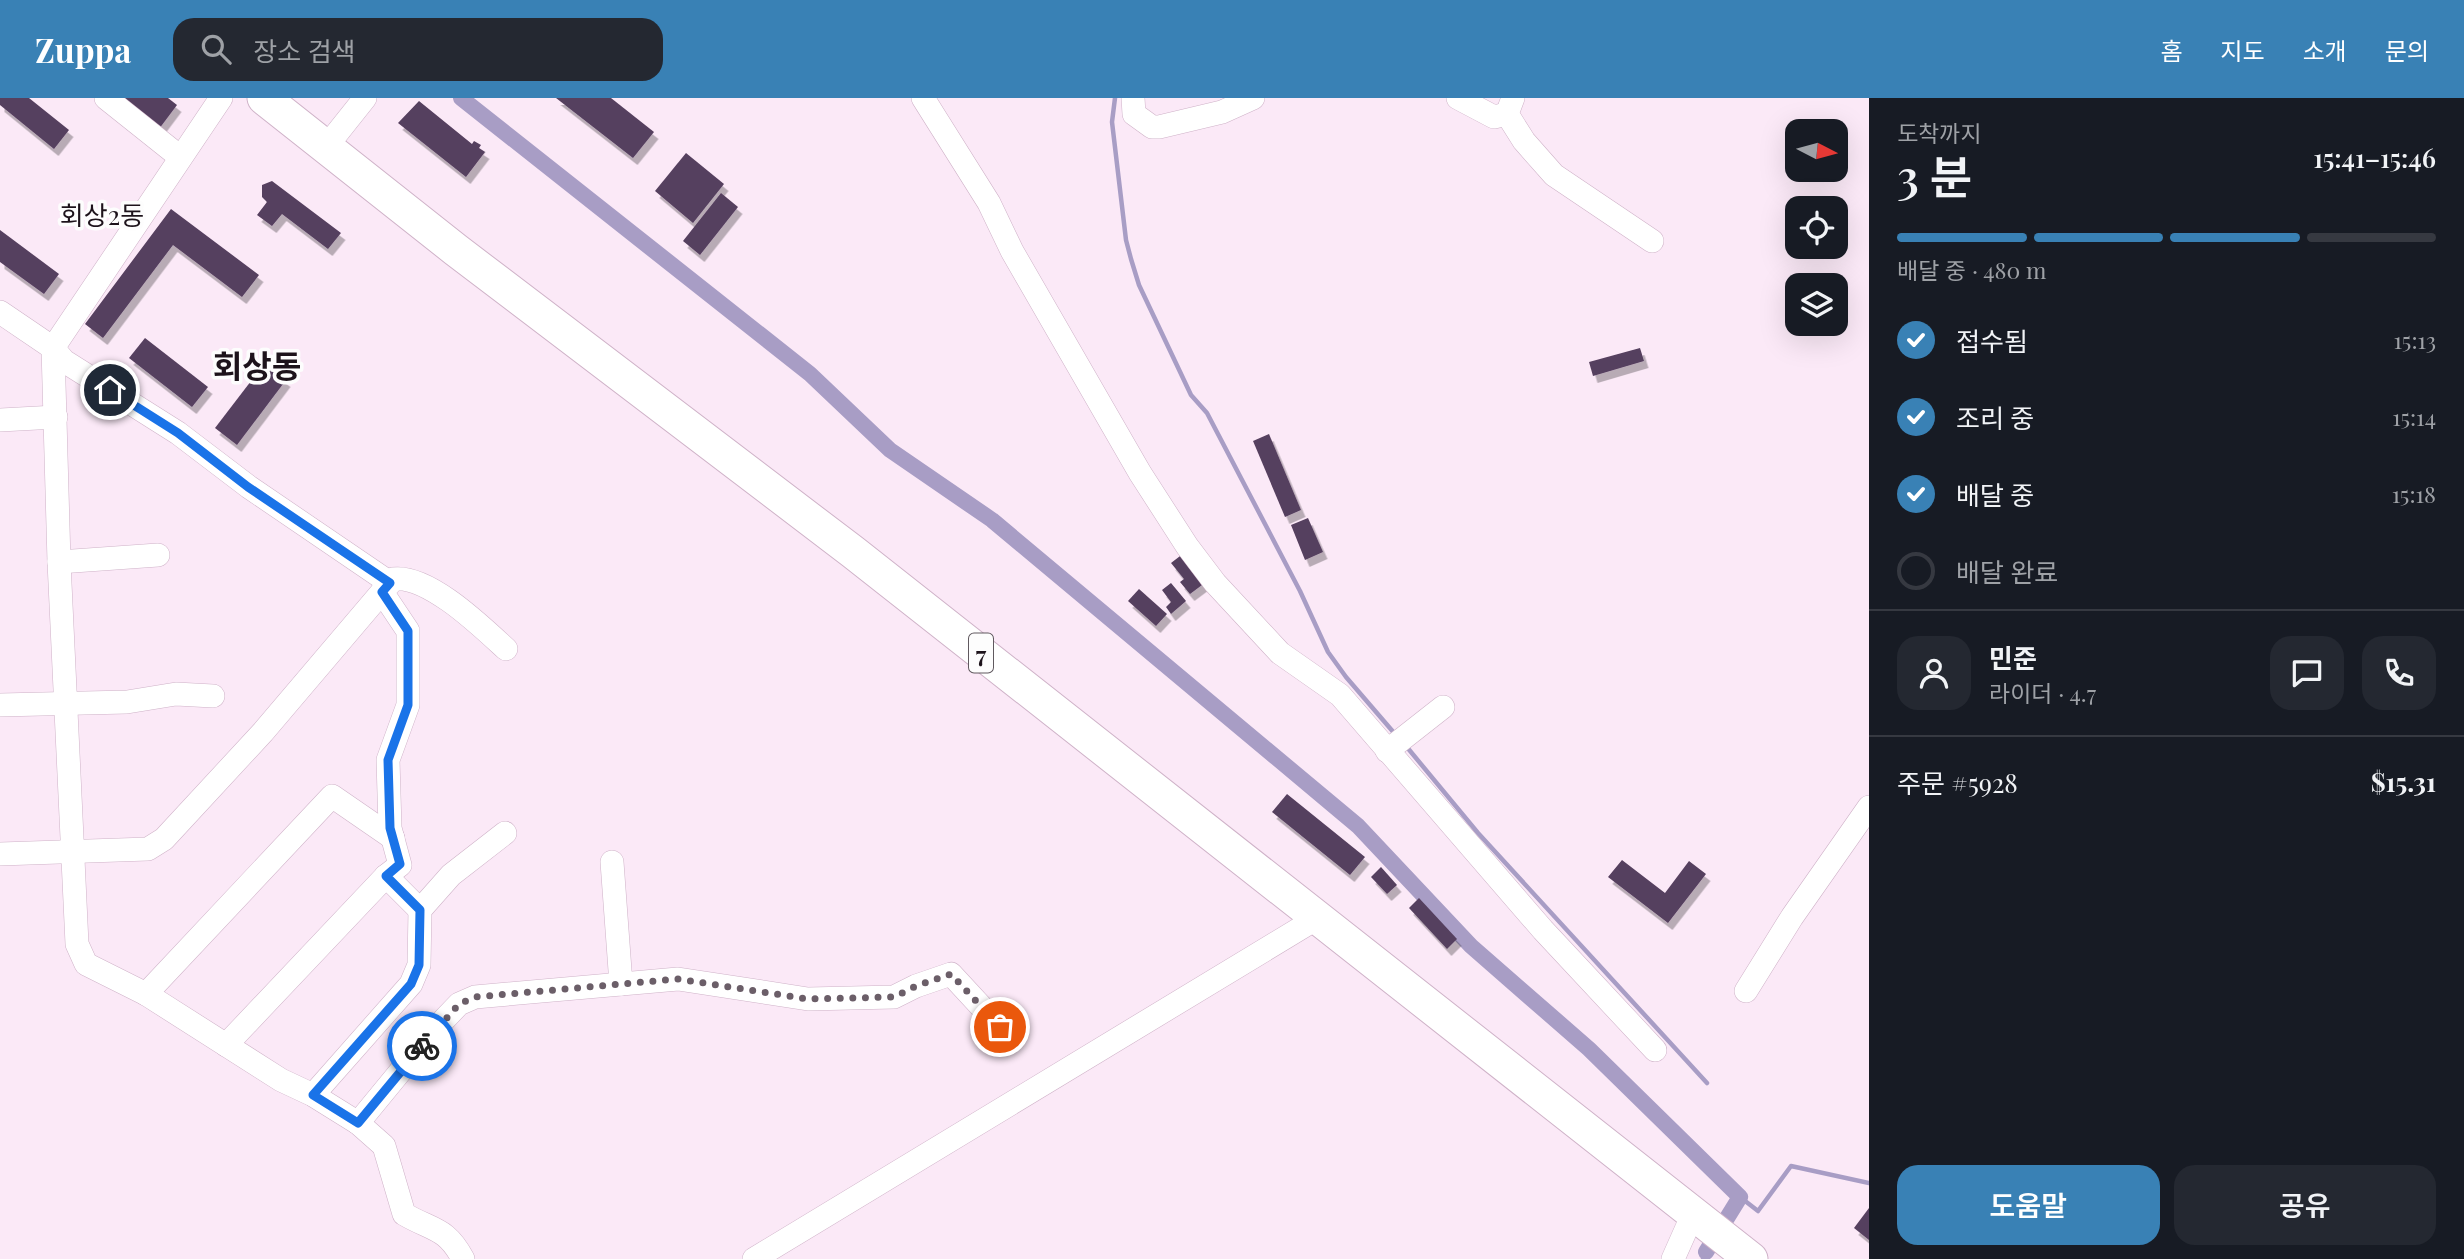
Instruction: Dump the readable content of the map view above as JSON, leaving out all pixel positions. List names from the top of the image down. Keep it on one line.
{"streets":{"highway":["7"]},"districts":["회상2동","회상동"],"north":"right","page":{"header":"Zuppa","search":"장소 검색","nav":["홈","지도","소개","문의"],"heading":["3 분","도착까지","15:41–15:46"],"panel":["민준","라이더 · 4.7","주문 #5928","$15.31"],"bar":"배달 중 · 480 m","list":[["접수됨","15:13"],["조리 중","15:14"],["배달 중","15:18"],"배달 완료"],"buttons":["도움말","공유"]}}
